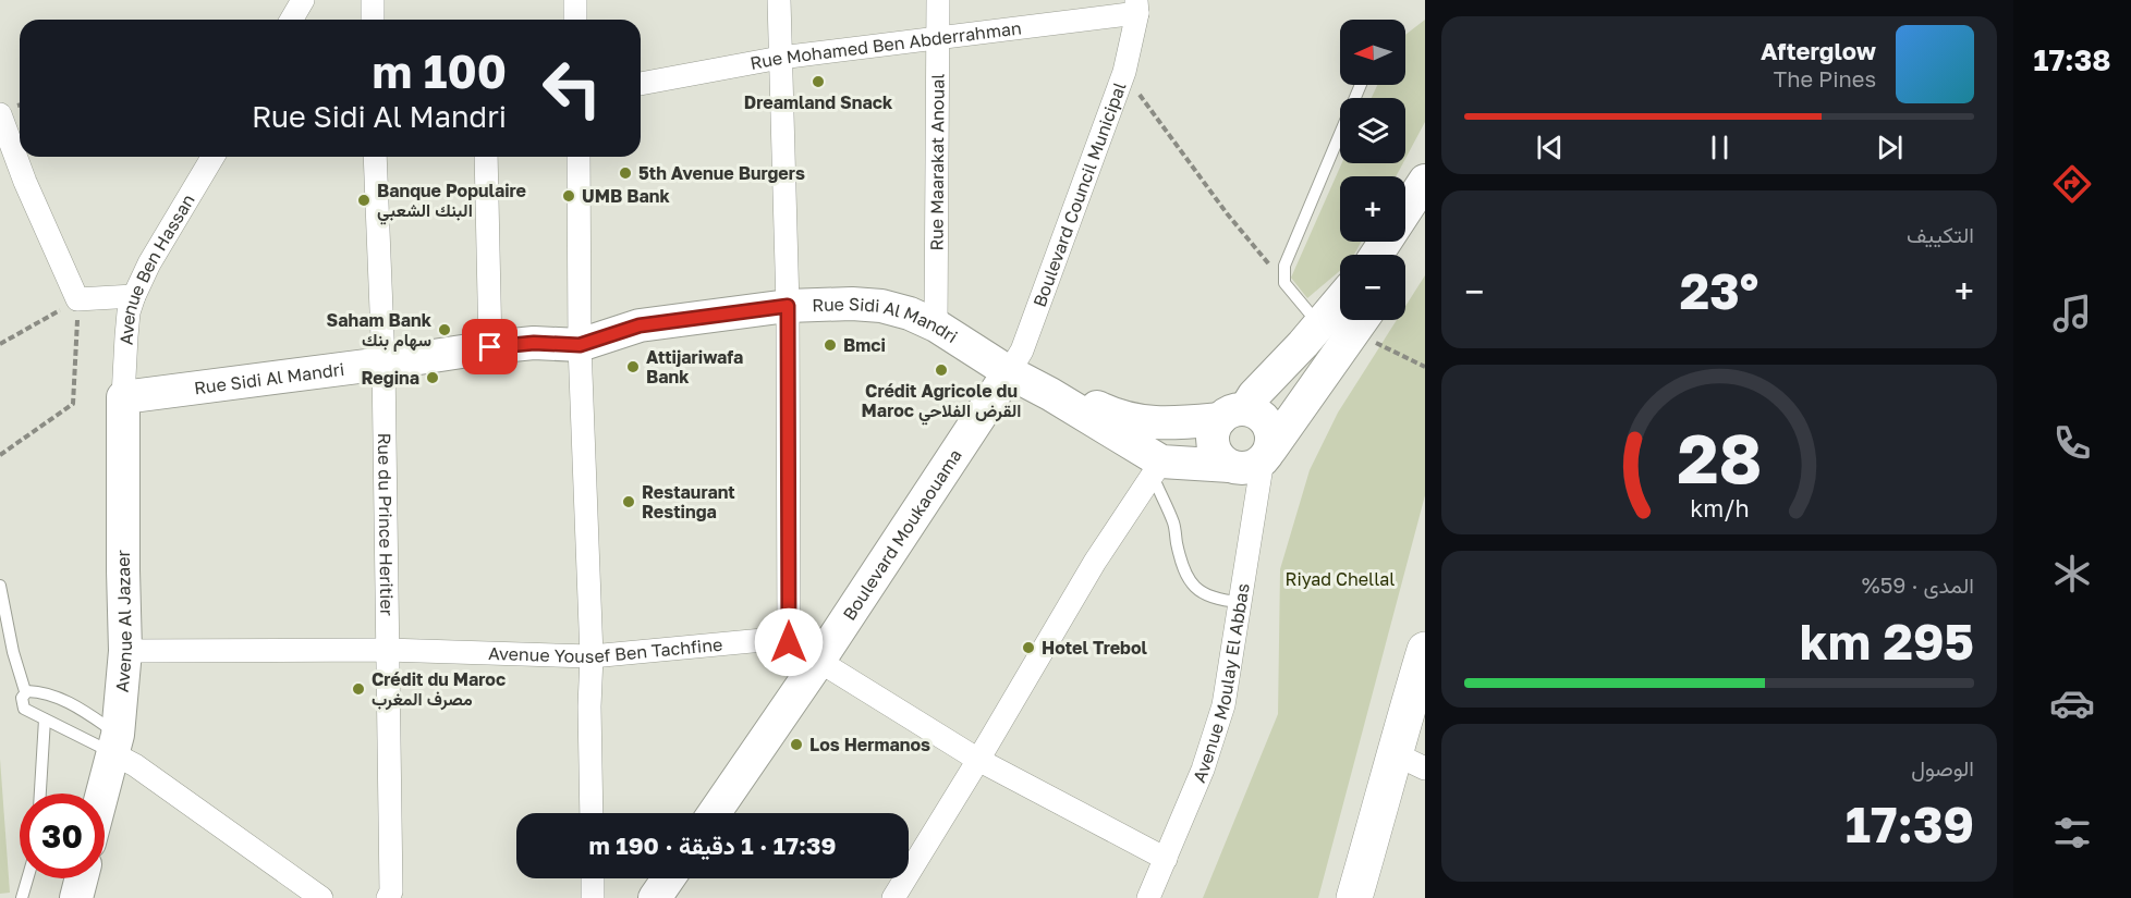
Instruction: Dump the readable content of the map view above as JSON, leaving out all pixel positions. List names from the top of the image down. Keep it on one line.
{"streets":{"main road":["Rue Sidi Al Mandri","Boulevard Moukaouama","Avenue Al Jazaer"],"street":["Rue Mohamed Ben Abderrahman","Rue Maarakat Anoual","Boulevard Council Municipal","Avenue Ben Hassan","Rue du Prince Heritier","Avenue Yousef Ben Tachfine","Avenue Moulay El Abbas"]},"crossings":[["Rue Mohamed Ben Abderrahman","Rue Maarakat Anoual"],["Rue Mohamed Ben Abderrahman","Boulevard Council Municipal"],["Rue Maarakat Anoual","Rue Sidi Al Mandri"],["Boulevard Council Municipal","Rue Sidi Al Mandri"],["Boulevard Council Municipal","Boulevard Moukaouama"],["Avenue Ben Hassan","Rue Sidi Al Mandri"],["Avenue Ben Hassan","Avenue Al Jazaer"],["Rue Sidi Al Mandri","Rue du Prince Heritier"],["Rue Sidi Al Mandri","Boulevard Moukaouama"],["Rue Sidi Al Mandri","Avenue Al Jazaer"],["Rue Sidi Al Mandri","Avenue Moulay El Abbas"],["Rue du Prince Heritier","Avenue Yousef Ben Tachfine"],["Avenue Al Jazaer","Avenue Yousef Ben Tachfine"]],"parks":["Riyad Chellal"],"places":["Dreamland Snack","5th Avenue Burgers","UMB Bank","Banque Populaire البنك الشعبي","Saham Bank سهام بنك","Bmci","Attijariwafa Bank","Crédit Agricole du Maroc القرض الفلاحي","Regina","Restaurant Restinga","Hotel Trebol","Crédit du Maroc مصرف المغرب","Los Hermanos"],"north":"left","page":{"tabs":"17:38","map_buttons":["+","−"],"turn":["100 m","Rue Sidi Al Mandri"],"song":["Afterglow","The Pines"],"tile":["التكييف",["المدى · 59%","295 km"],["الوصول","17:39"]],"heat":["−","23°","+"],"limit":"30","trip":"17:39 · 1 دقيقة · 190 m","gauge":["28","km/h"]}}
